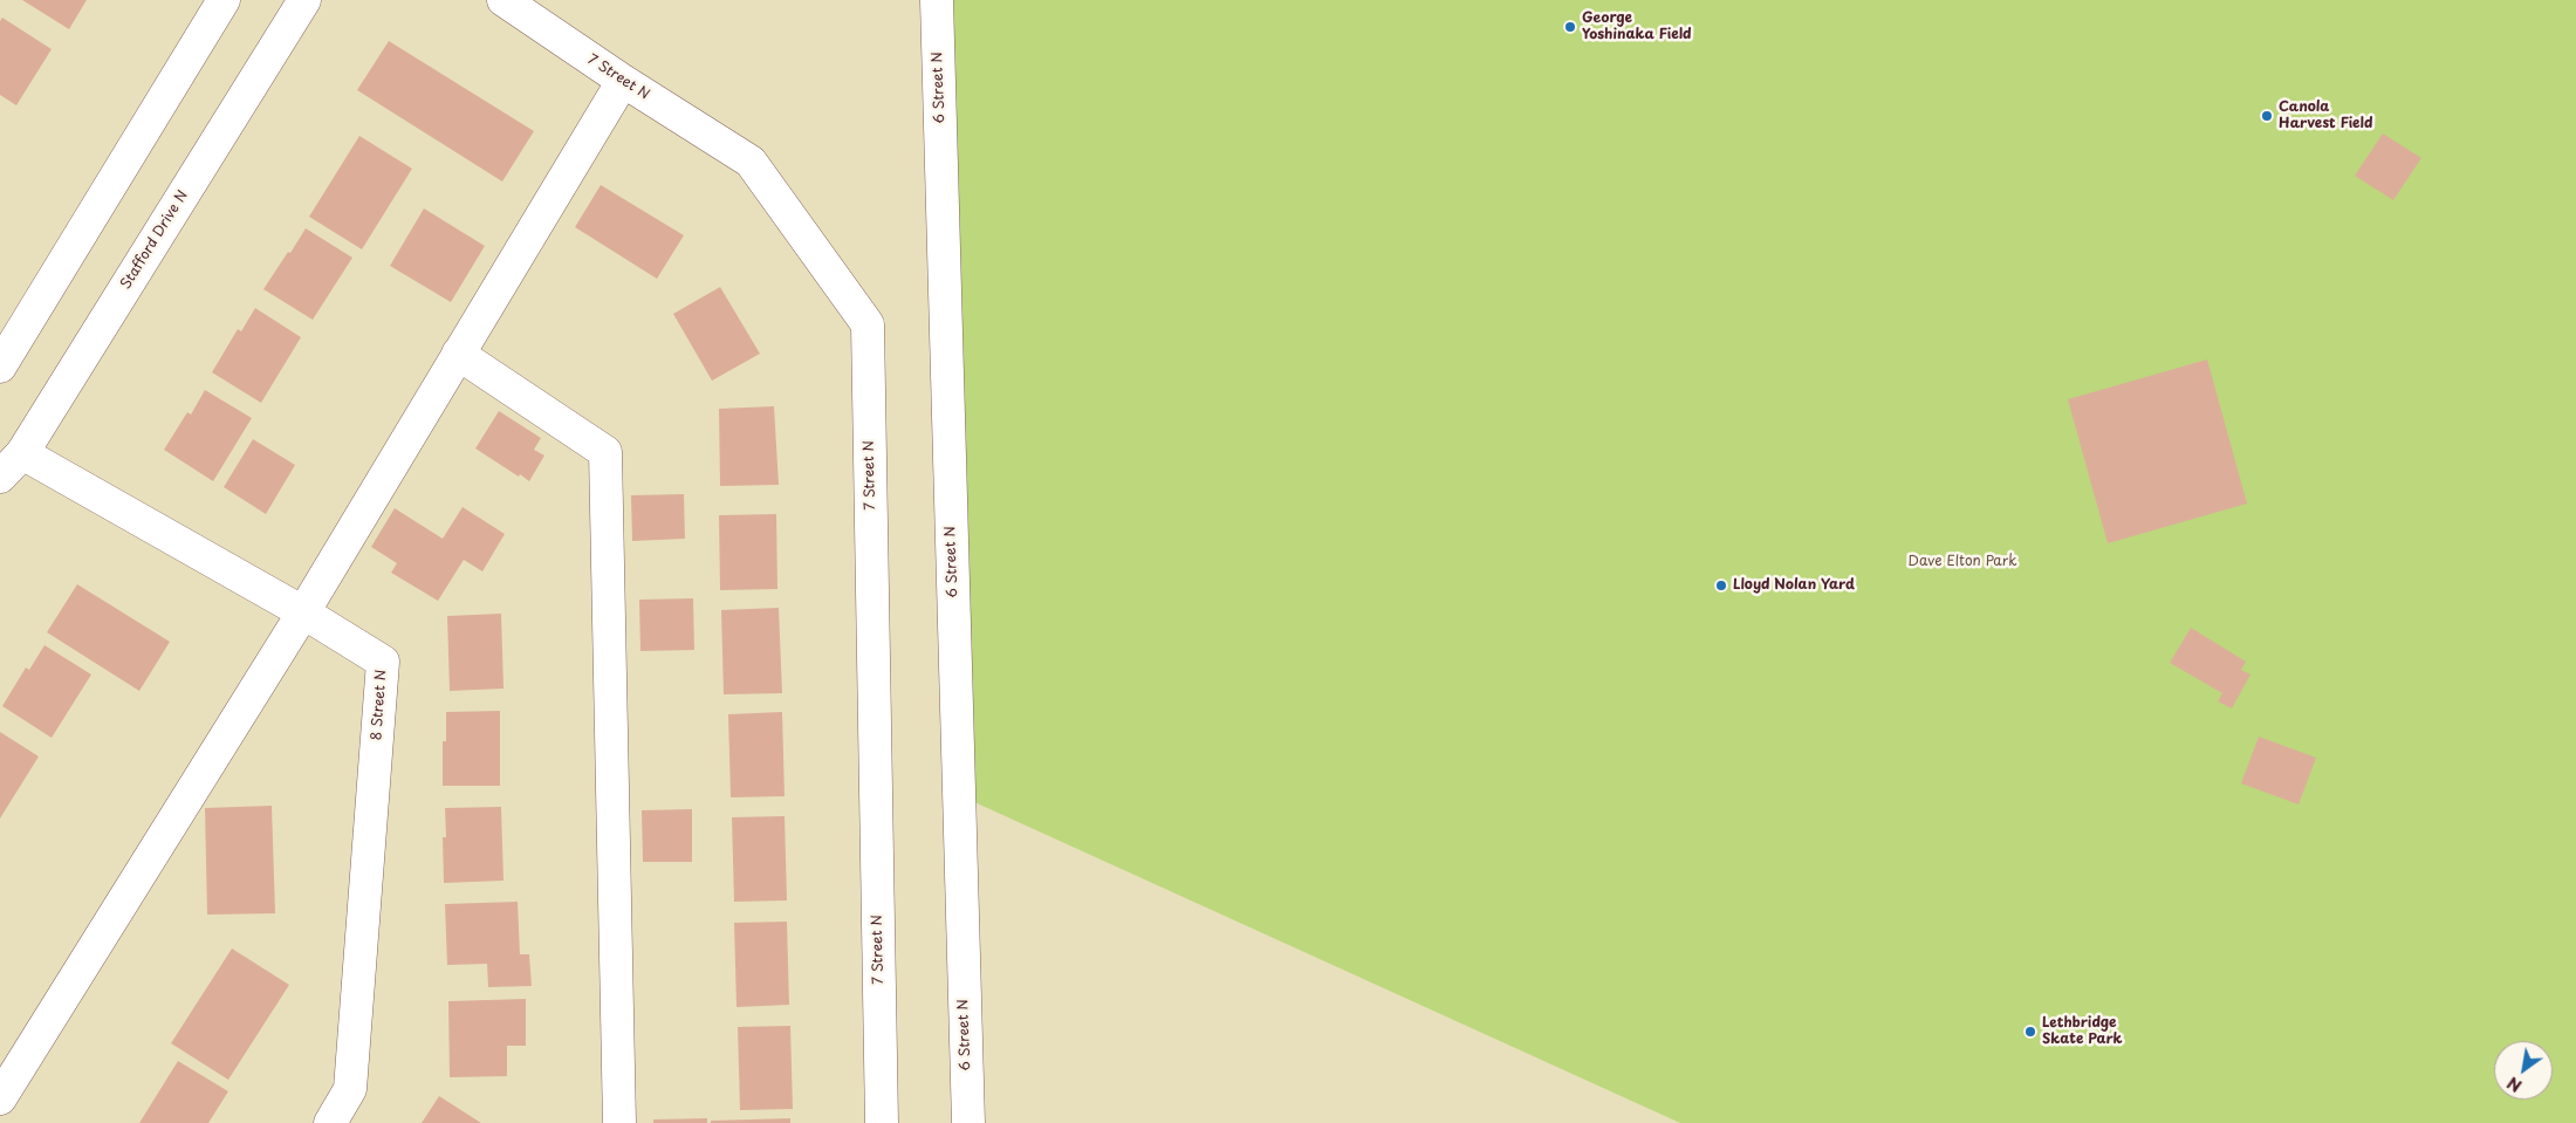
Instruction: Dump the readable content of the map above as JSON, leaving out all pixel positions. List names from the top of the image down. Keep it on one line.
{"streets":{"street":["7 Street N","6 Street N","Stafford Drive N","8 Street N"]},"crossings":[["Stafford Drive N","8 Street N"]],"parks":["Dave Elton Park"],"places":["George Yoshinaka Field","Canola Harvest Field","Lloyd Nolan Yard","Lethbridge Skate Park"],"north":"bottom left"}
